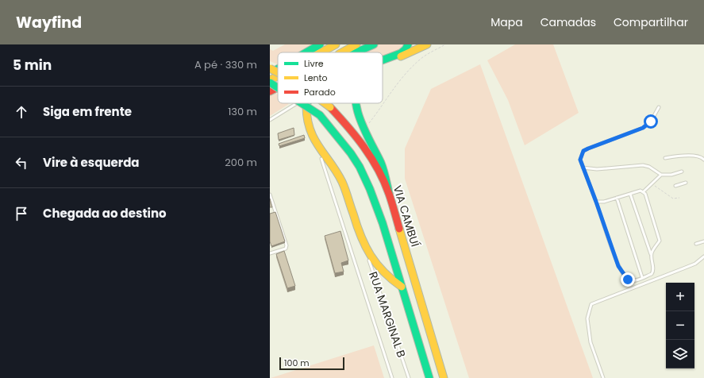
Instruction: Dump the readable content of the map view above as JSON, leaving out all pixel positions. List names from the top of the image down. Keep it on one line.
{"streets":{"main road":["VIA CAMBUÍ"],"lane":["RUA MARGINAL B"]},"legend":["Livre","Lento","Parado"],"scale_bar":"100 m","page":{"header":"Wayfind","nav":["Mapa","Camadas","Compartilhar"],"heading":["5 min","A pé · 330 m"],"list":[["Siga em frente","130 m"],["Vire à esquerda","200 m"],"Chegada ao destino"],"map_buttons":["+","−"],"scale":"100 m"}}
